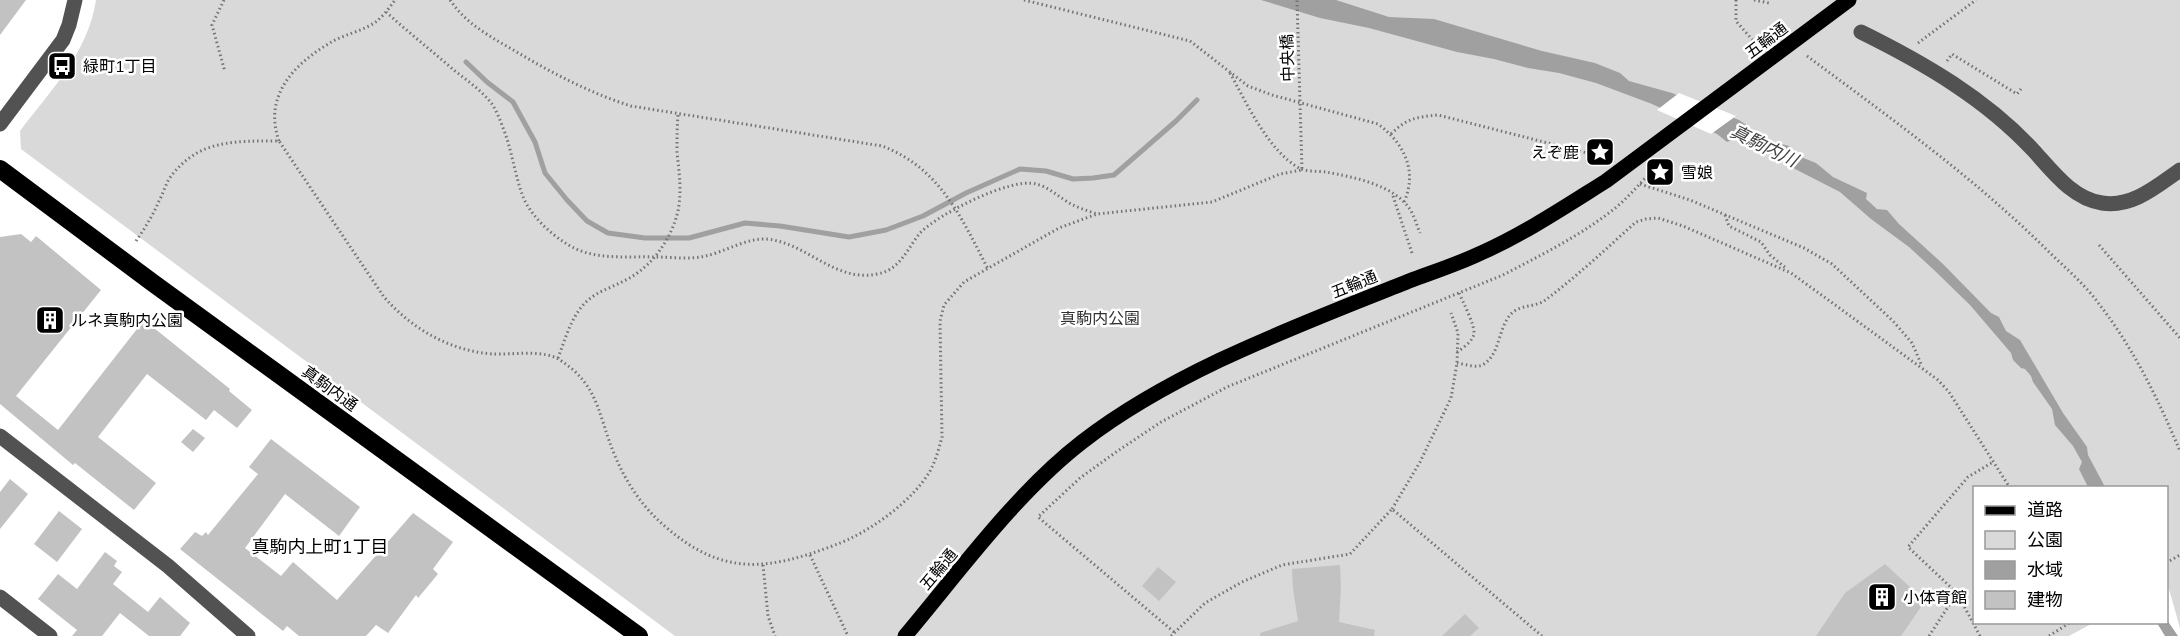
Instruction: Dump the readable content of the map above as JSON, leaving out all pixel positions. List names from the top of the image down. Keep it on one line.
{"streets":{"highway":["真駒内通"],"main road":["五輪通"],"path":["中央橋"]},"districts":["真駒内上町1丁目"],"water":["真駒内川"],"parks":["真駒内公園"],"places":{"bus stop":["緑町1丁目"],"place":["えぞ鹿","雪娘"],"building":["ルネ真駒内公園","小体育館"]},"legend":["道路","公園","水域","建物"]}
